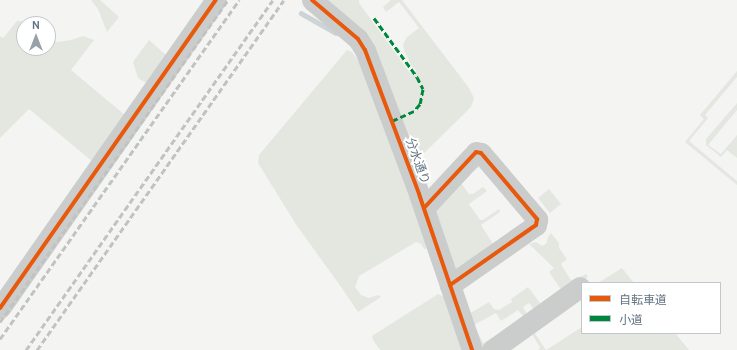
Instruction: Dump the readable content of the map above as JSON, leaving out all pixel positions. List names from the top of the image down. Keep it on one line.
{"streets":{"street":["分水通り"]},"legend":["自転車道","小道"],"north":"top"}
